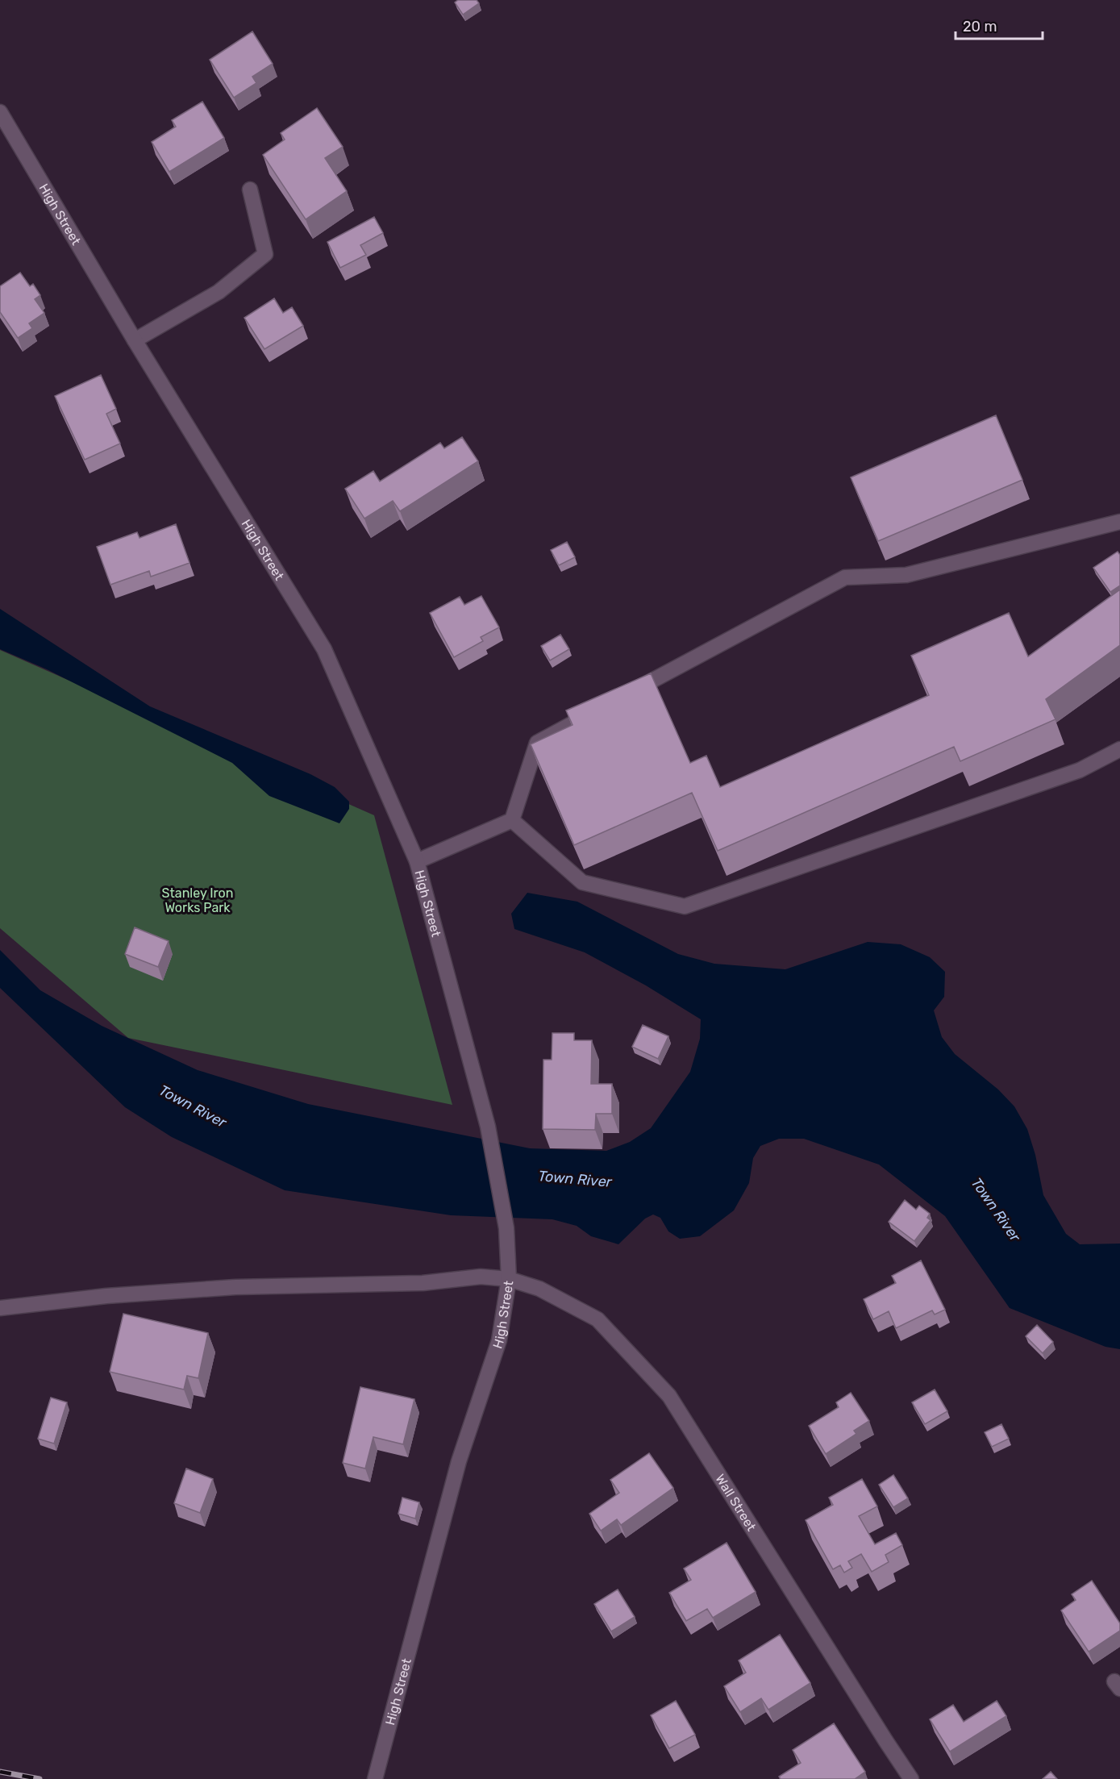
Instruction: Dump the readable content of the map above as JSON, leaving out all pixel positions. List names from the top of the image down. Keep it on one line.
{"streets":{"main road":["High Street","Wall Street"]},"crossings":[["High Street","Wall Street"]],"water":["Town River"],"parks":["Stanley Iron Works Park"],"scale_bar":"20 m"}
